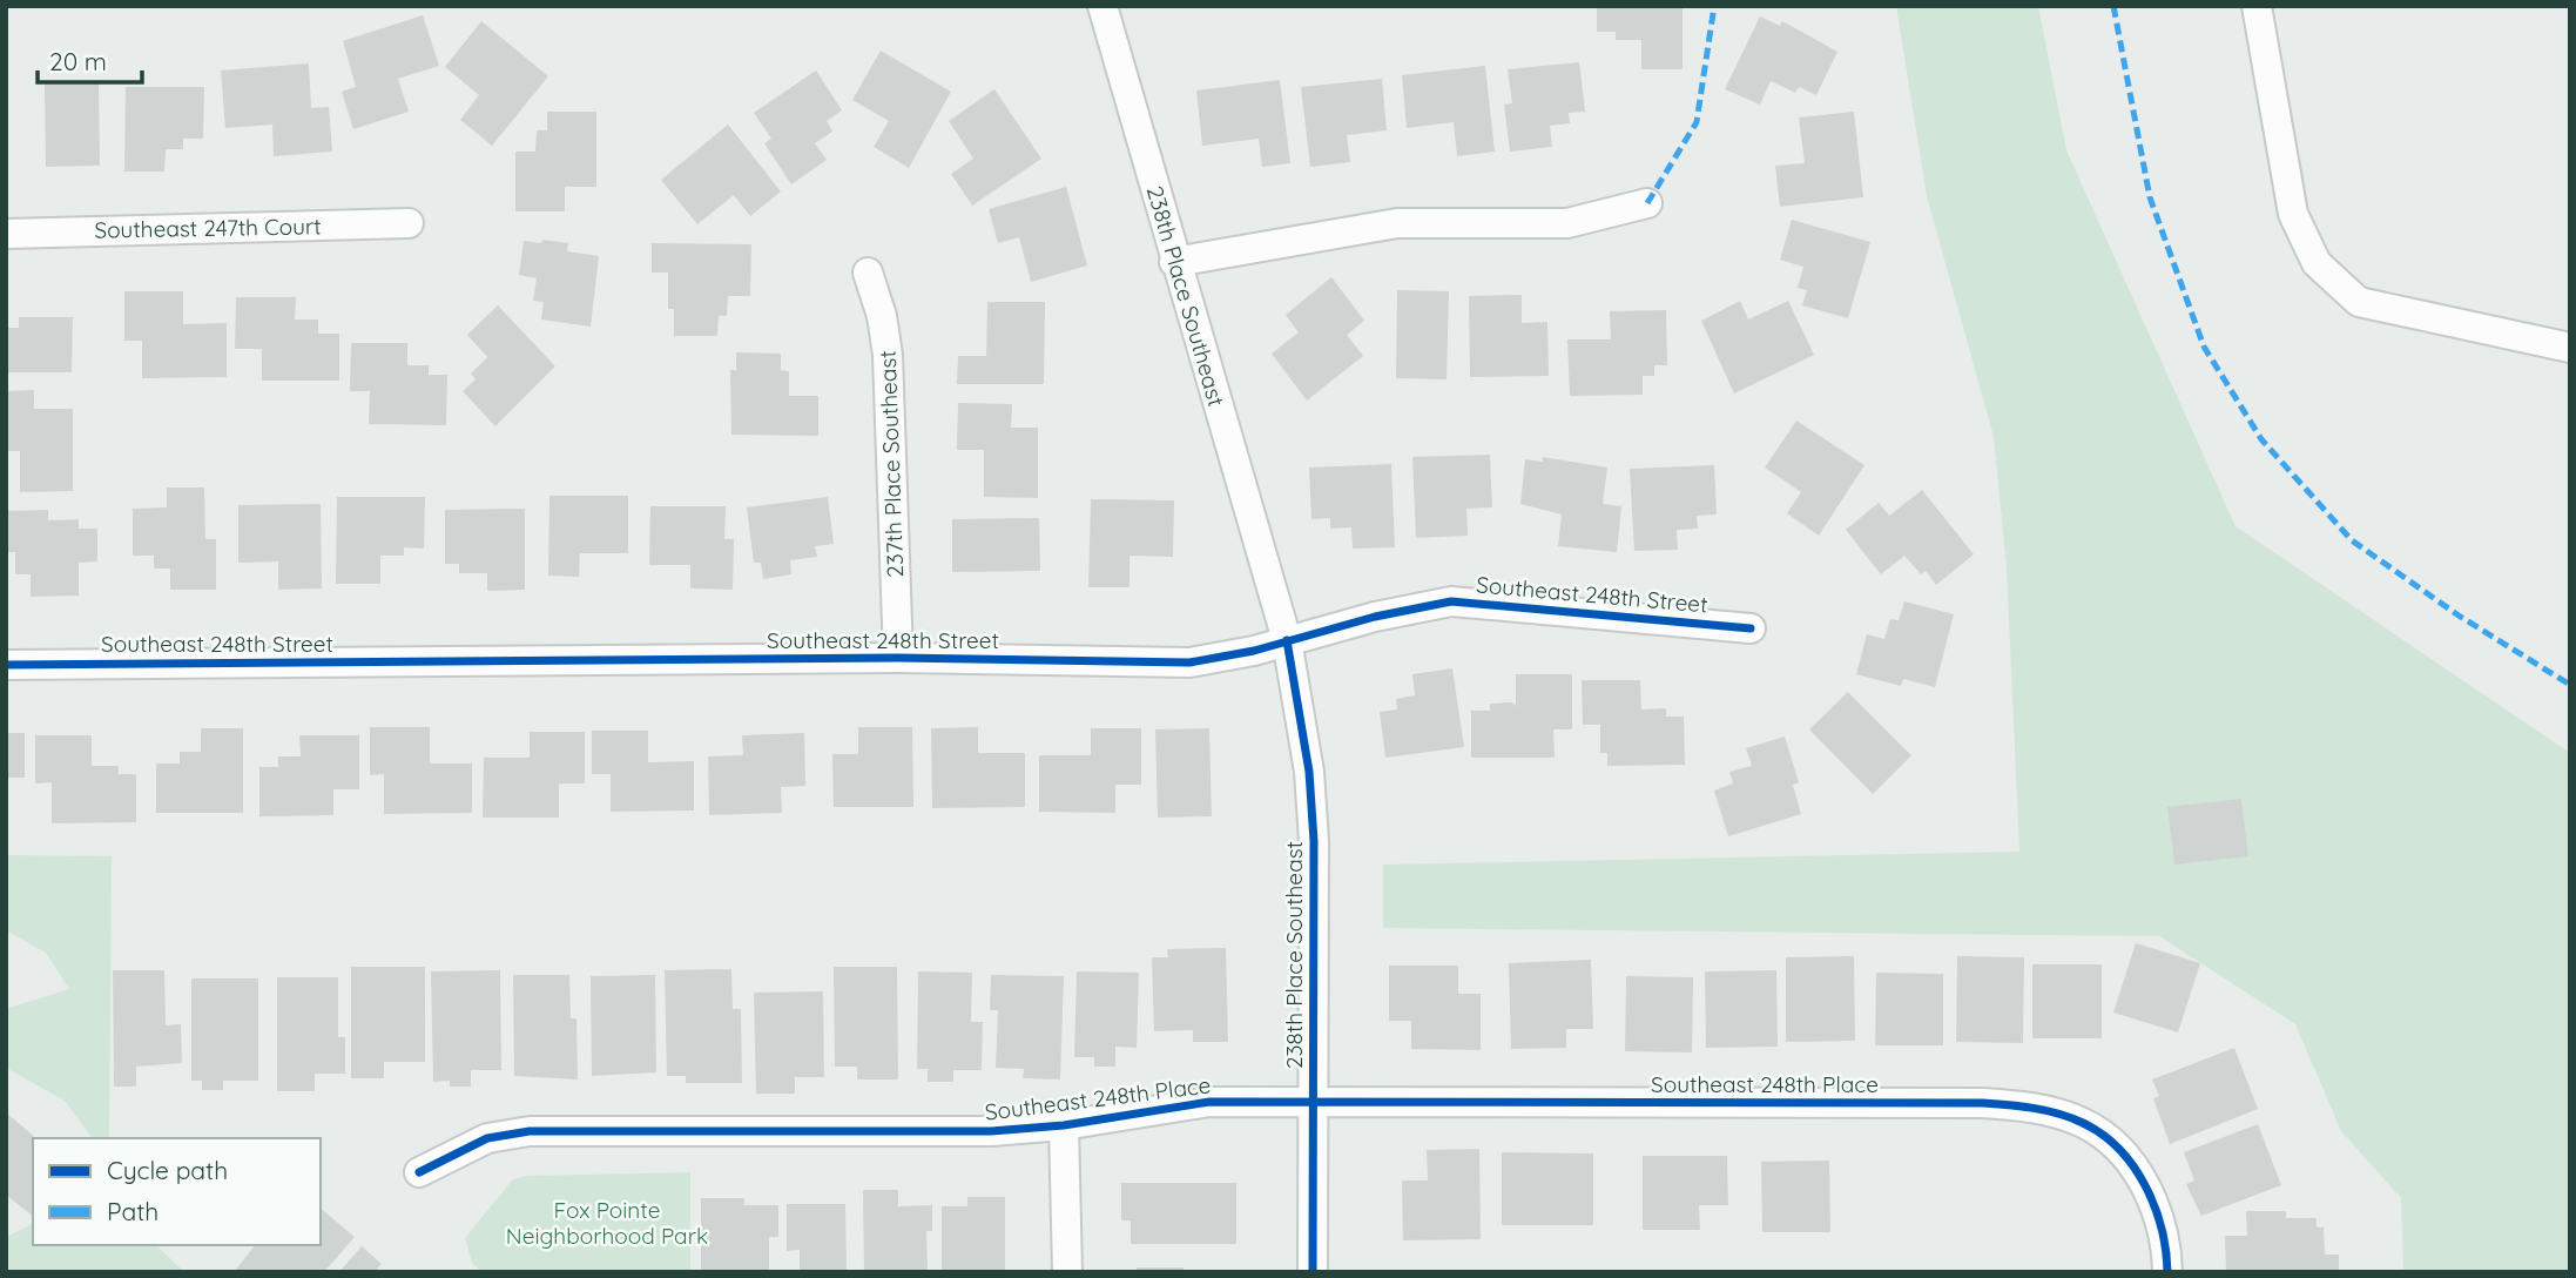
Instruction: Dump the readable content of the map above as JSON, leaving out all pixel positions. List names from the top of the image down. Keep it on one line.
{"streets":{"street":["Southeast 247th Court","238th Place Southeast","237th Place Southeast","Southeast 248th Street","Southeast 248th Place"]},"crossings":[["238th Place Southeast","Southeast 248th Street"],["238th Place Southeast","Southeast 248th Place"],["237th Place Southeast","Southeast 248th Street"]],"parks":["Fox Pointe Neighborhood Park"],"legend":["Cycle path","Path"],"scale_bar":"20 m"}
